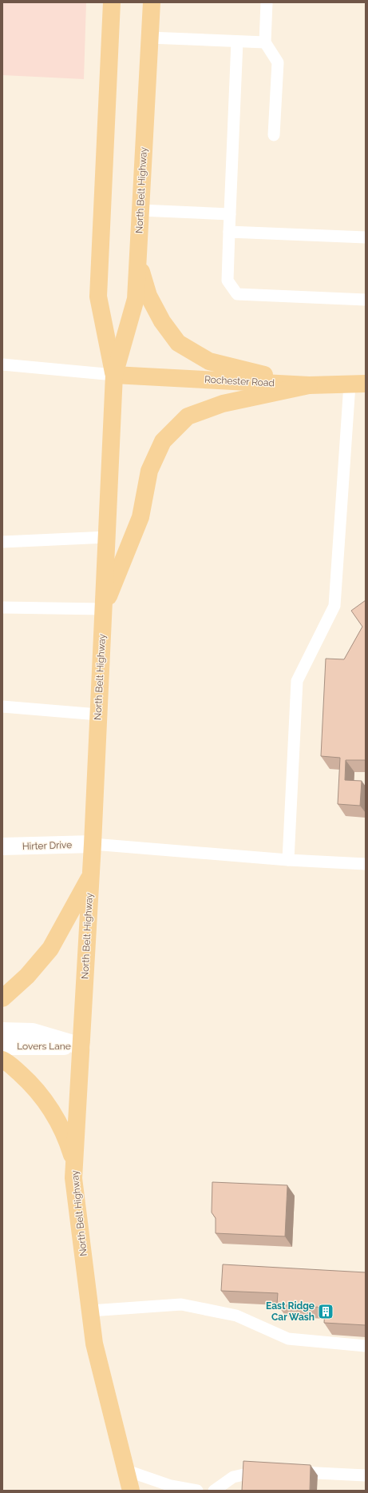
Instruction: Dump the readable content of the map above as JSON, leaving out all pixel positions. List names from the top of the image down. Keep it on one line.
{"streets":{"main road":["North Belt Highway","Rochester Road"],"street":["Hirter Drive","Lovers Lane"]},"crossings":[["North Belt Highway","Rochester Road"],["North Belt Highway","Hirter Drive"],["North Belt Highway","Lovers Lane"]],"places":{"building":["East Ridge Car Wash"]}}
